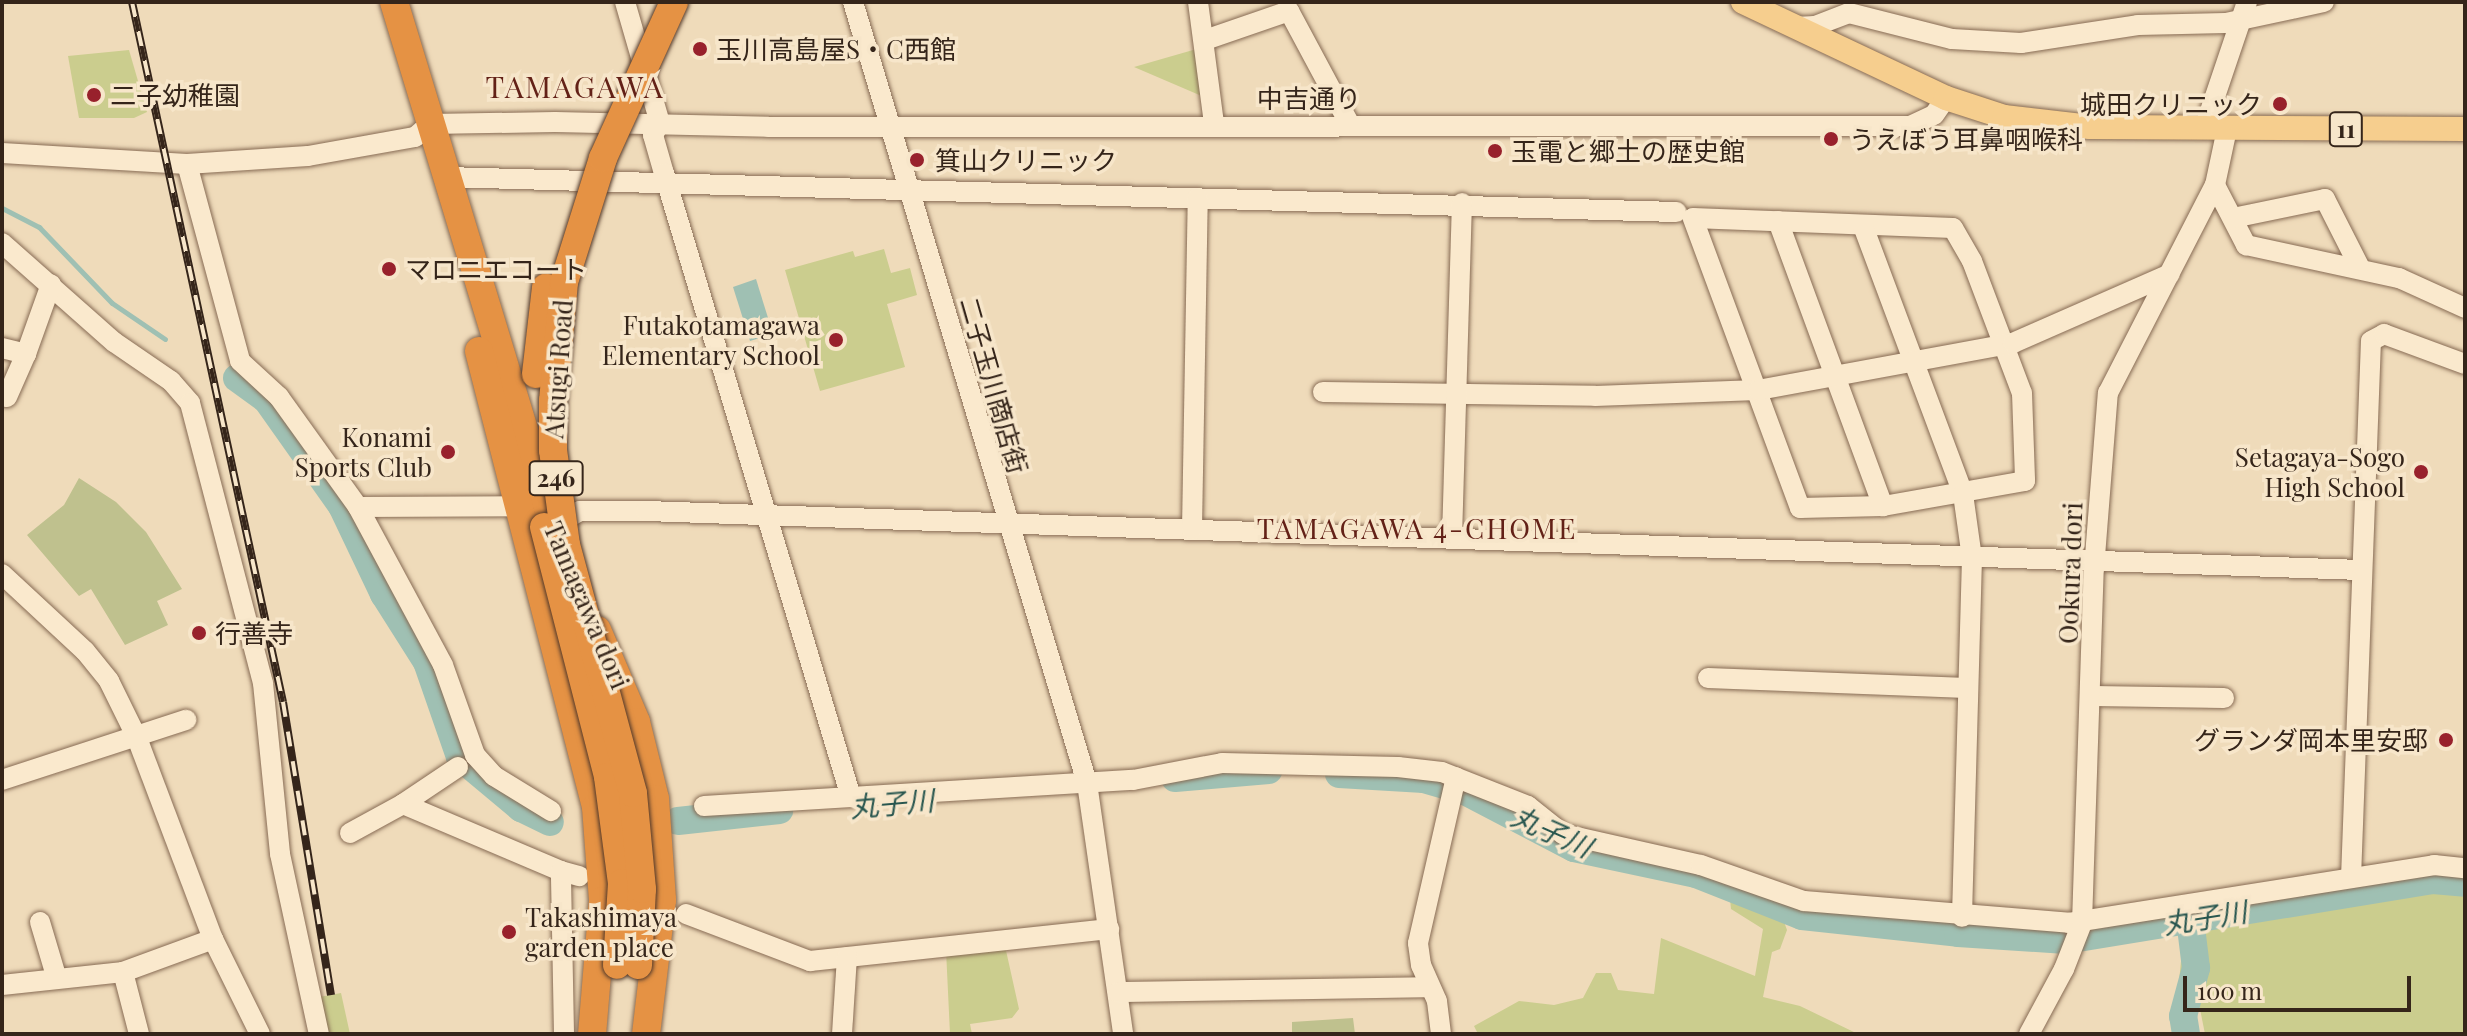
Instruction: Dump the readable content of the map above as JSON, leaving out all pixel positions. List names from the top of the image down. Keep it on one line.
{"streets":{"highway":["Atsugi Road","246","Tamagawa dori"],"main road":["11"],"street":["中吉通り","二子玉川商店街","Ookura dori"]},"crossings":[["中吉通り","11"],["中吉通り","二子玉川商店街"],["中吉通り","Tamagawa dori"],["11","Ookura dori"]],"districts":["TAMAGAWA","TAMAGAWA 4-CHOME"],"water":["丸子川"],"places":["玉川高島屋S・C西館","二子幼稚園","城田クリニック","うえぼう耳鼻咽喉科","玉電と郷土の歴史館","箕山クリニック","マロニエコート","Futakotamagawa Elementary School","Konami Sports Club","Setagaya-Sogo High School","行善寺","グランダ岡本里安邸","Takashimaya garden place"],"scale_bar":"100 m"}
